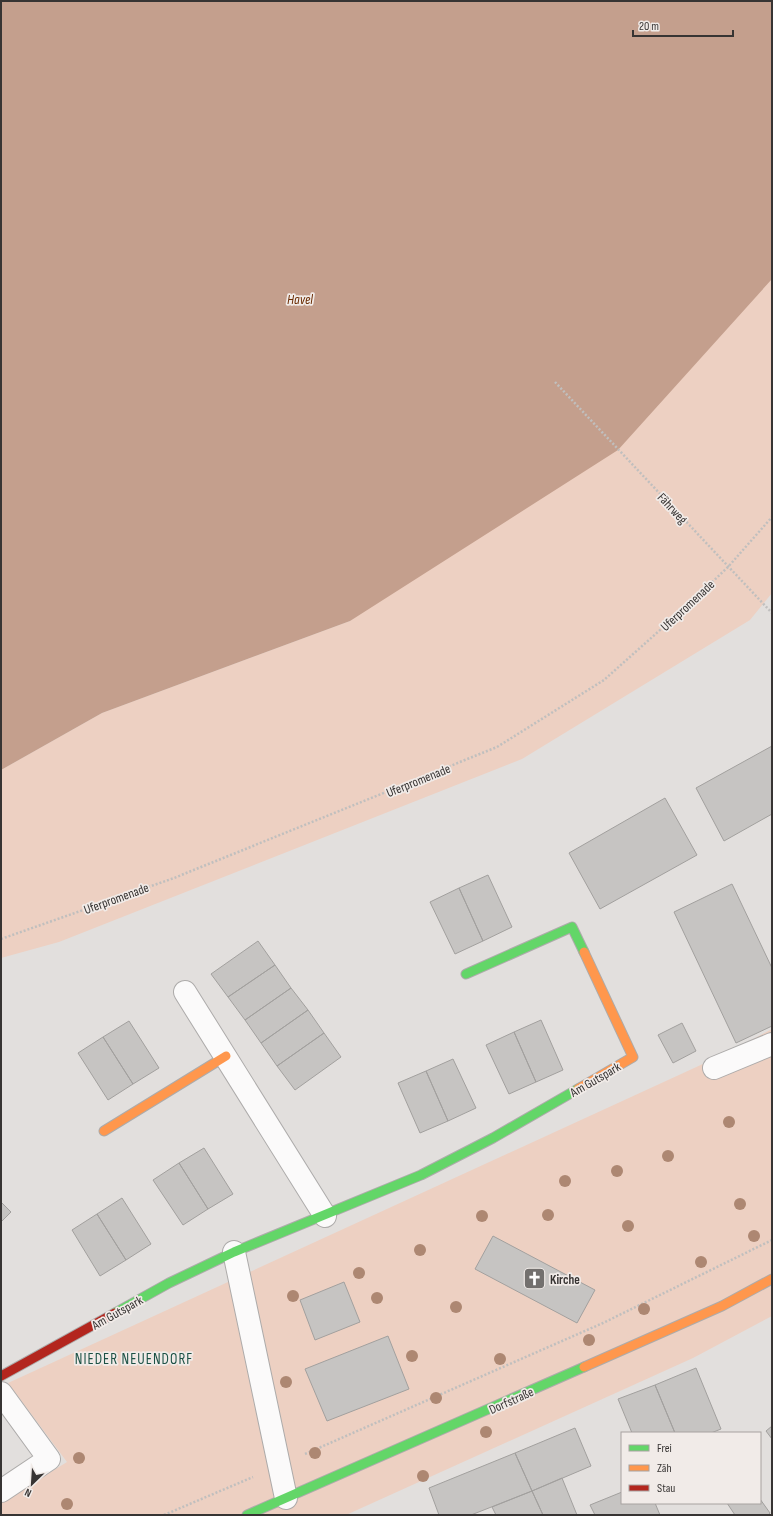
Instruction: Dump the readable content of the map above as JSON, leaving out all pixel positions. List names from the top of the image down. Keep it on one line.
{"streets":{"street":["Am Gutspark","Dorfstraße"],"path":["Fährweg","Uferpromenade"]},"crossings":[["Fährweg","Uferpromenade"]],"districts":["NIEDER NEUENDORF"],"water":["Havel"],"places":{"church":["Kirche"]},"legend":["Frei","Zäh","Stau"],"scale_bar":"20 m","north":"bottom left"}
